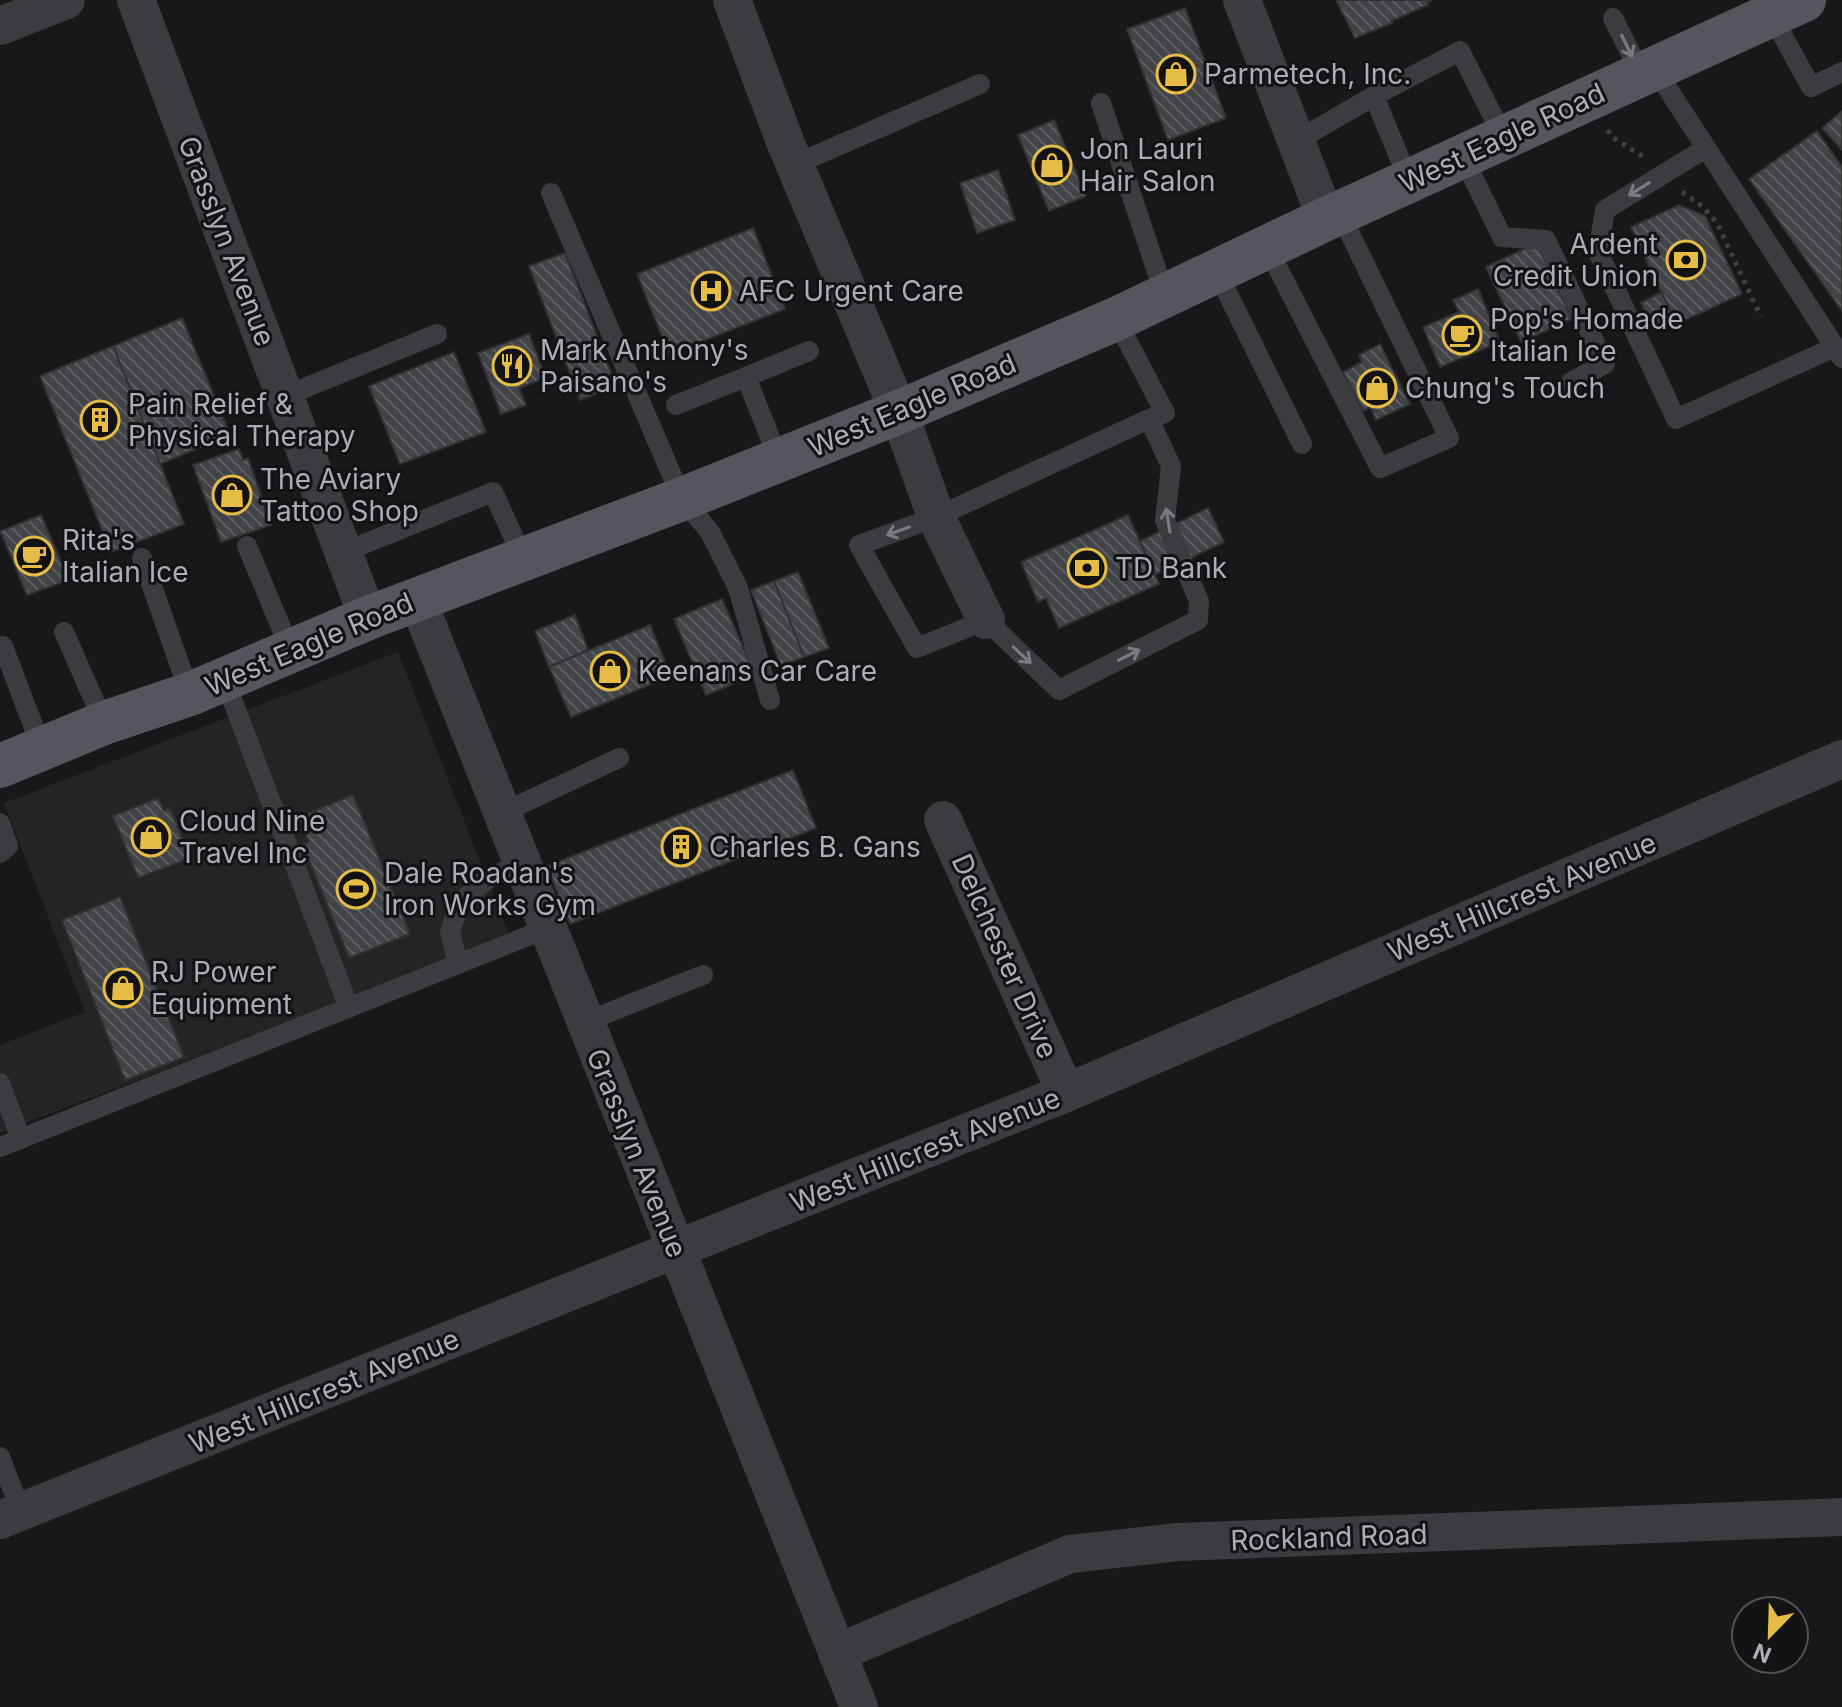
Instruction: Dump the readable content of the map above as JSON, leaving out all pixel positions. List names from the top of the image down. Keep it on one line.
{"streets":{"main road":["West Eagle Road"],"street":["Grasslyn Avenue","West Hillcrest Avenue","Delchester Drive","Rockland Road"]},"crossings":[["West Eagle Road","Grasslyn Avenue"],["Grasslyn Avenue","West Hillcrest Avenue"],["Grasslyn Avenue","Rockland Road"],["West Hillcrest Avenue","Delchester Drive"]],"places":{"shop":["Parmetech, Inc.","Jon Lauri Hair Salon","Chung's Touch","The Aviary Tattoo Shop","Keenans Car Care","Cloud Nine Travel Inc","RJ Power Equipment"],"bank":["Ardent Credit Union","TD Bank"],"hospital":["AFC Urgent Care"],"cafe":["Pop's Homade Italian Ice","Rita's Italian Ice"],"restaurant":["Mark Anthony's Paisano's"],"building":["Pain Relief & Physical Therapy","Charles B. Gans"],"sports":["Dale Roadan's Iron Works Gym"]},"north":"bottom left"}
